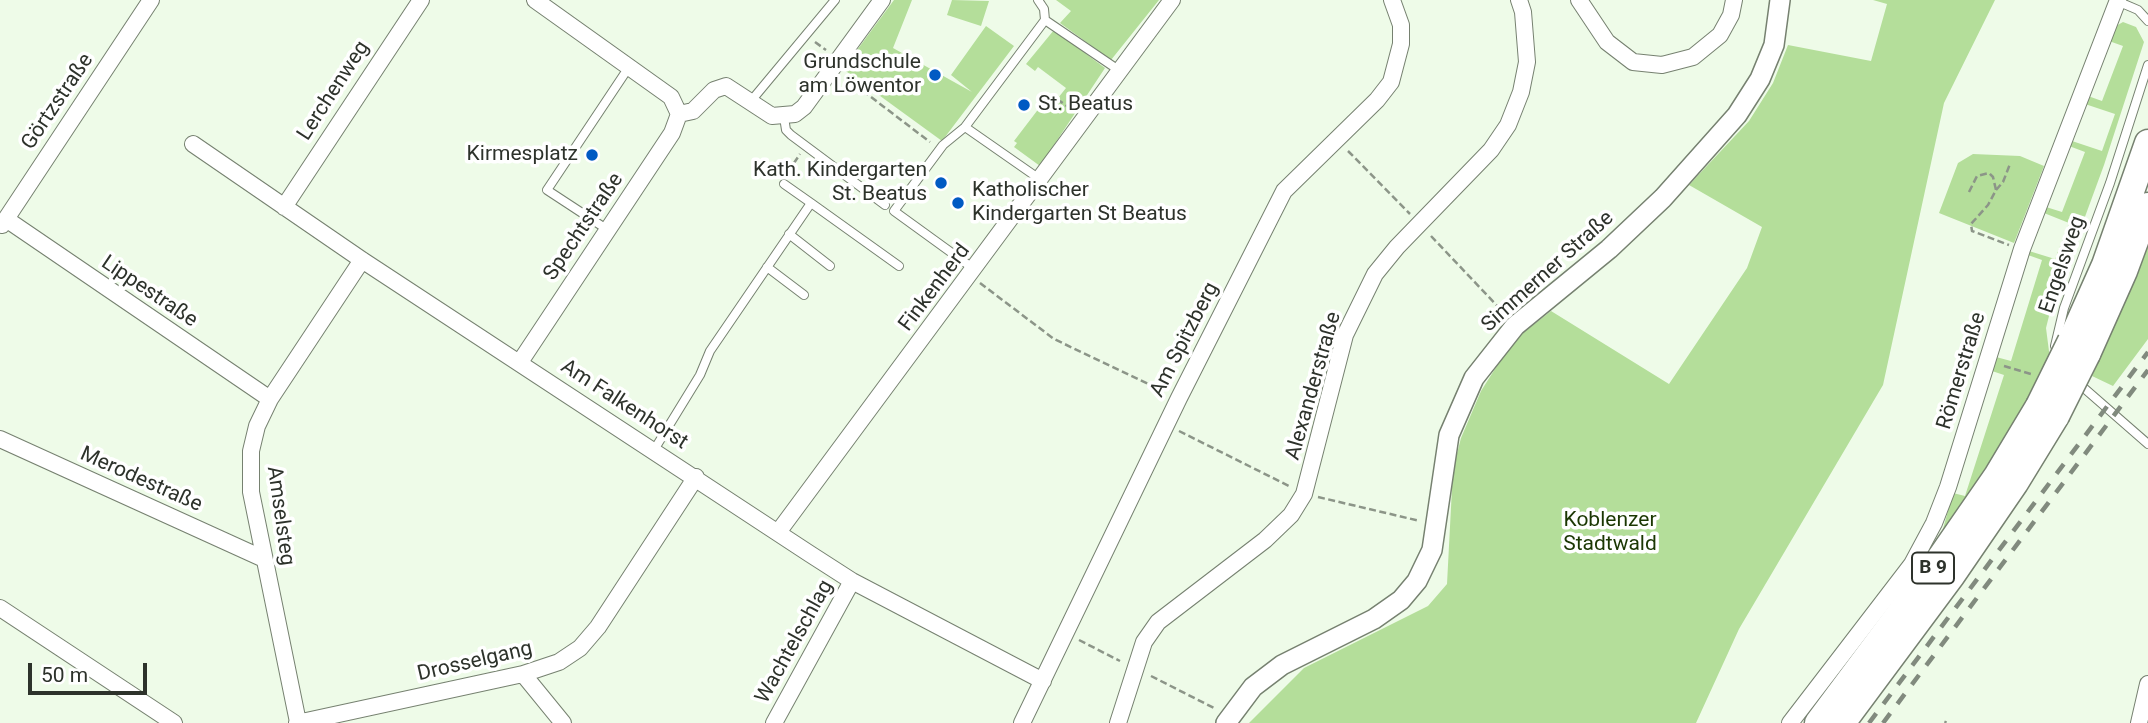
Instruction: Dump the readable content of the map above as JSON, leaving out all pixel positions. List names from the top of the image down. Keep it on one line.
{"streets":{"highway":["B 9"],"street":["Lerchenweg","Görtzstraße","Spechtstraße","Simmerner Straße","Finkenherd","Lippestraße","Am Spitzberg","Römerstraße","Alexanderstraße","Am Falkenhorst","Merodestraße","Amselsteg","Wachtelschlag","Drosselgang"],"lane":["Engelsweg"]},"crossings":[["Lerchenweg","Am Falkenhorst"],["Görtzstraße","Lippestraße"],["Spechtstraße","Am Falkenhorst"],["Finkenherd","Am Falkenhorst"],["Lippestraße","Amselsteg"],["Am Spitzberg","Am Falkenhorst"],["Am Falkenhorst","Amselsteg"],["Am Falkenhorst","Wachtelschlag"],["Am Falkenhorst","Drosselgang"],["Merodestraße","Amselsteg"],["Amselsteg","Drosselgang"]],"parks":["Koblenzer Stadtwald"],"places":["Grundschule am Löwentor","St. Beatus","Kirmesplatz","Kath. Kindergarten St. Beatus","Katholischer Kindergarten St Beatus"],"scale_bar":"50 m"}
